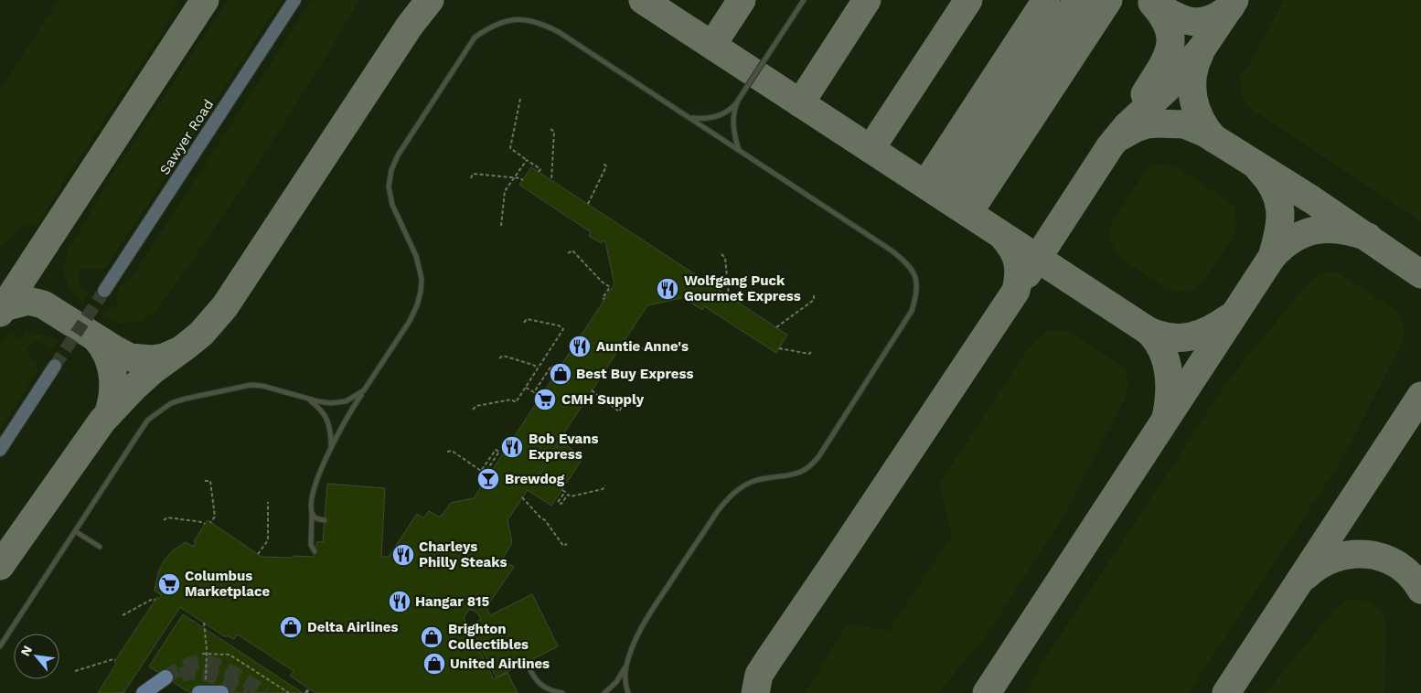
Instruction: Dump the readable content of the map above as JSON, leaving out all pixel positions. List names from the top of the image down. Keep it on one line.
{"streets":{"street":["Sawyer Road"]},"places":{"restaurant":["Wolfgang Puck Gourmet Express","Auntie Anne's","Bob Evans Express","Charleys Philly Steaks","Hangar 815"],"shop":["Best Buy Express","Delta Airlines","Brighton Collectibles","United Airlines"],"supermarket":["CMH Supply","Columbus Marketplace"],"bar":["Brewdog"]},"north":"top left"}
